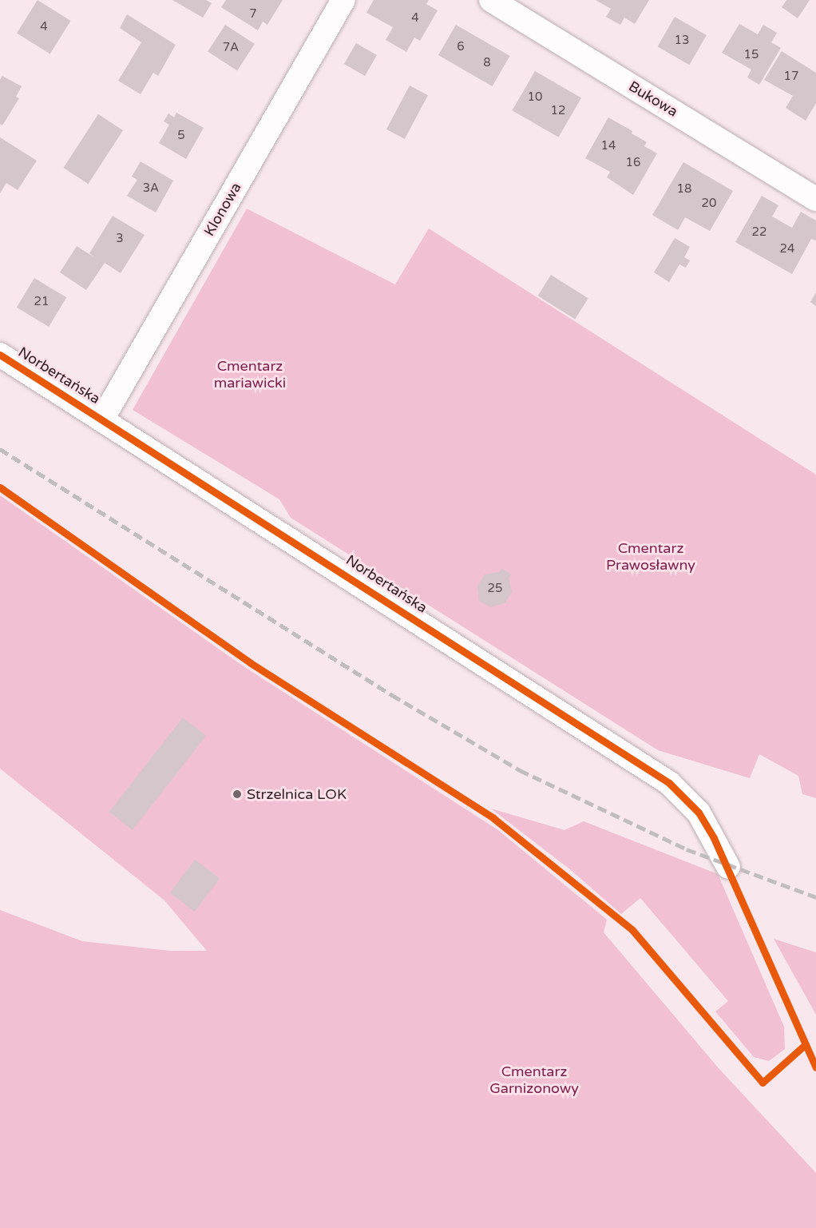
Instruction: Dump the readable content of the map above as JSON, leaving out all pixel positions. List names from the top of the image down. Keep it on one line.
{"streets":{"street":["Bukowa","Klonowa","Norbertańska"]},"crossings":[["Klonowa","Norbertańska"]],"parks":["Cmentarz mariawicki","Cmentarz Prawosławny","Cmentarz Garnizonowy"],"places":["Strzelnica LOK"],"house_numbers":["7","4","4","13","6","7A","15","8","17","10","12","5","14","16","3A","18","20","22","3","24","21","25"]}
